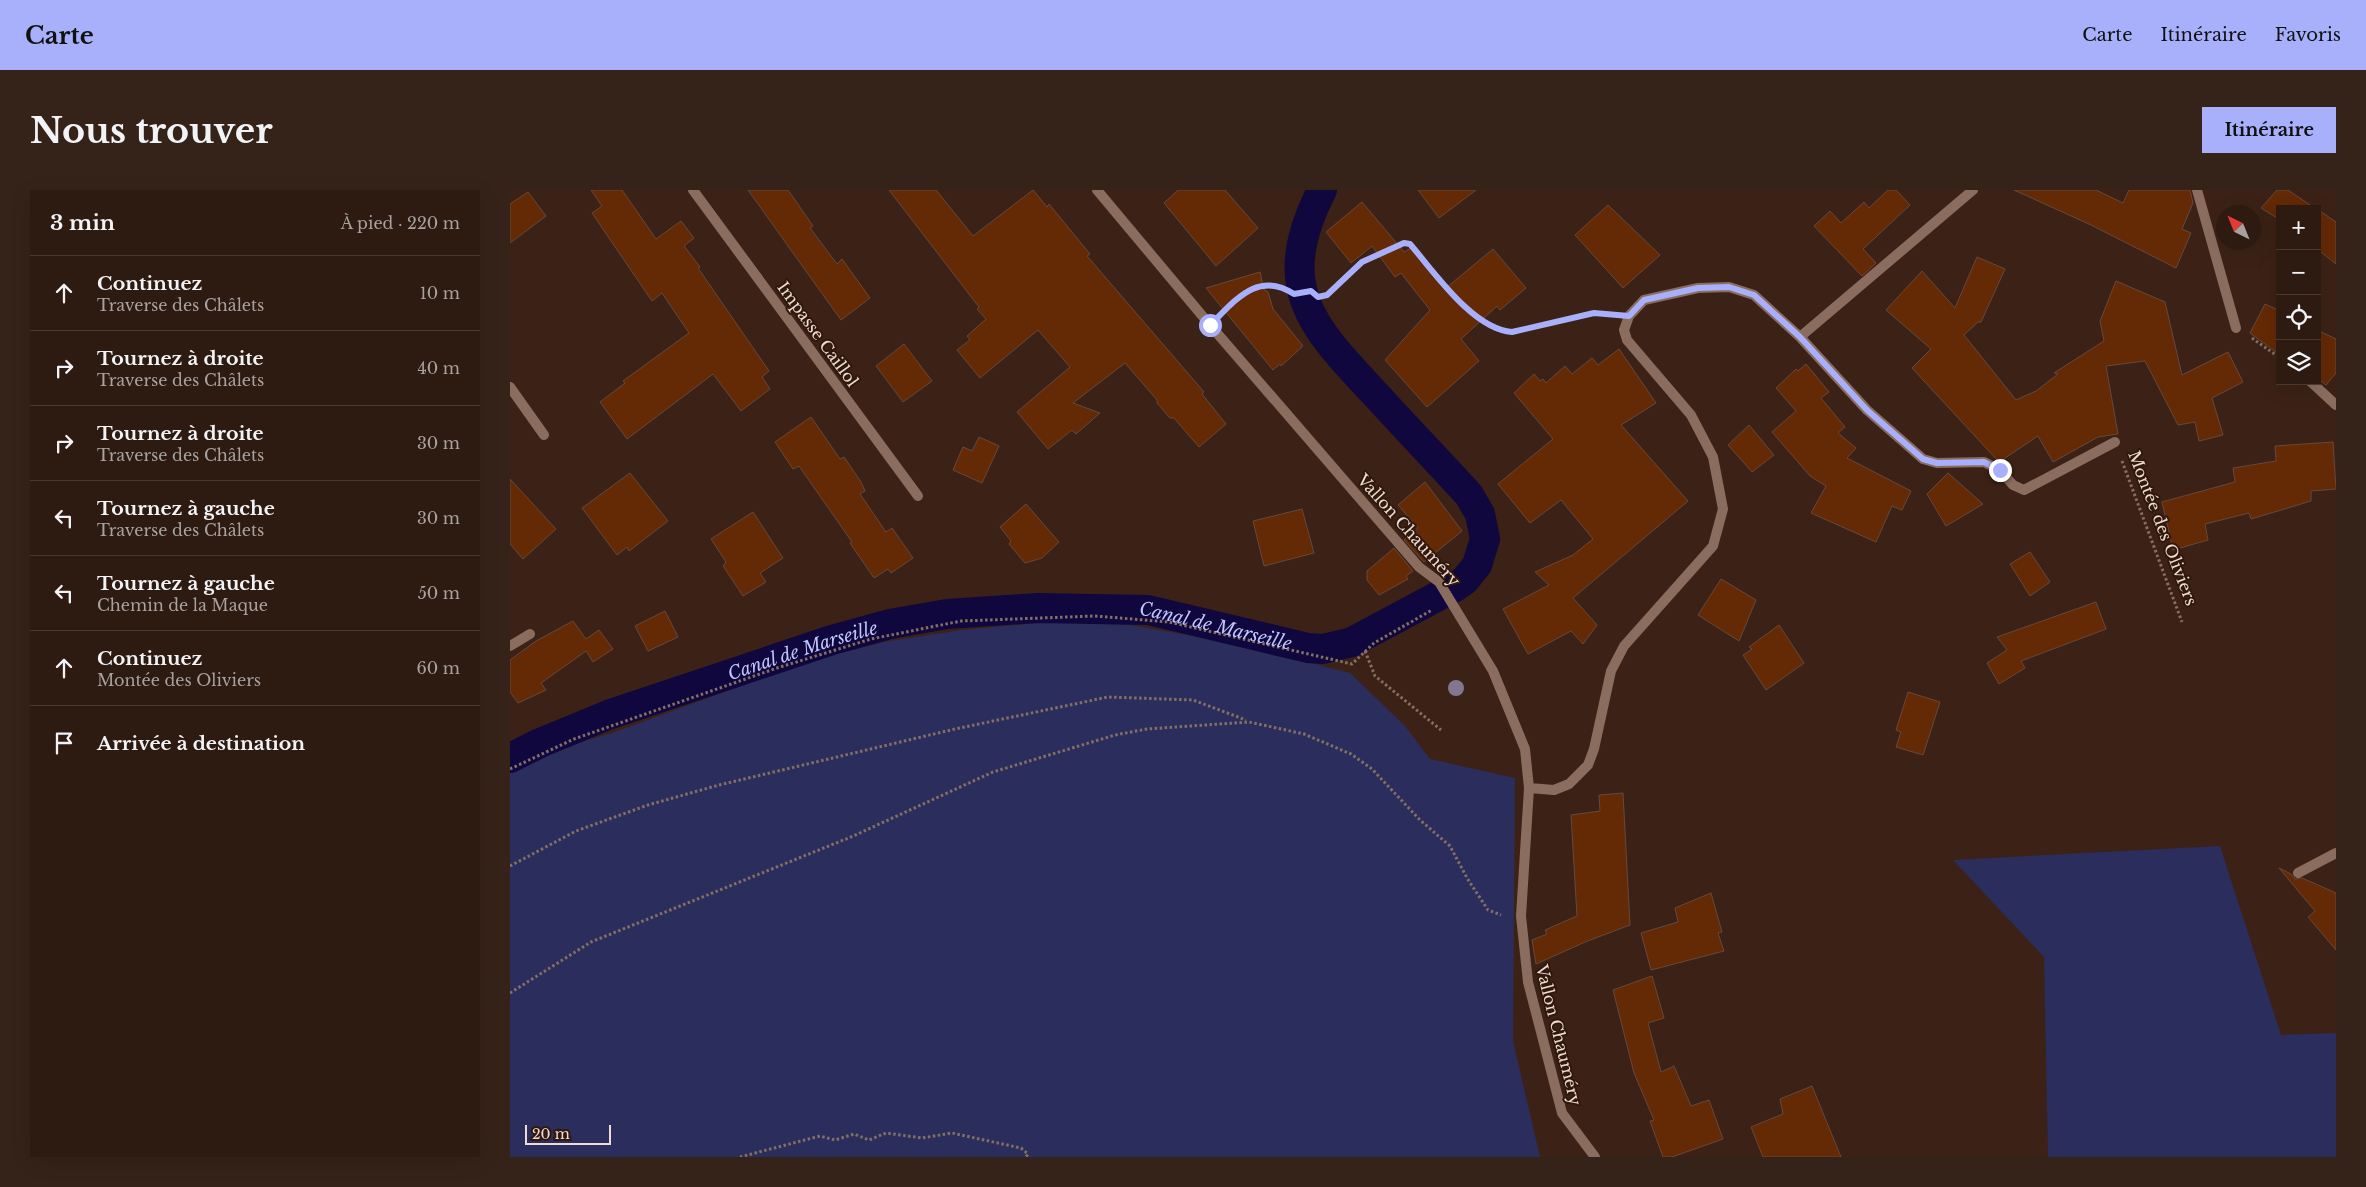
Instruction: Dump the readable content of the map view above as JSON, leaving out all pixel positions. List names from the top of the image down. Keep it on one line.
{"streets":{"street":["Impasse Caillol","Montée des Oliviers","Vallon Chauméry"]},"water":["Canal de Marseille"],"scale_bar":"20 m","north":"top left","page":{"header":"Carte","nav":["Carte","Itinéraire","Favoris"],"buttons":"Itinéraire","title":"Nous trouver","heading":["3 min","À pied · 220 m"],"map_buttons":["+","−"],"list":[["Continuez","Traverse des Châlets","10 m"],["Tournez à droite","Traverse des Châlets","40 m"],["Tournez à droite","Traverse des Châlets","30 m"],["Tournez à gauche","Traverse des Châlets","30 m"],["Tournez à gauche","Chemin de la Maque","50 m"],["Continuez","Montée des Oliviers","60 m"],"Arrivée à destination"],"scale":"20 m"}}
